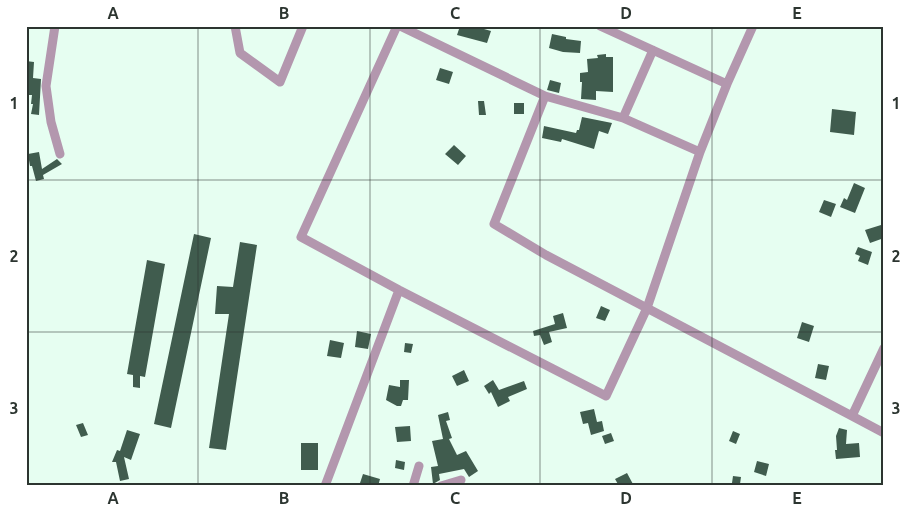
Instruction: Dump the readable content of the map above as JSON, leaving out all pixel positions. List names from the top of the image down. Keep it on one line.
{"grid":{"columns":["A","B","C","D","E"],"rows":["1","2","3"]}}
